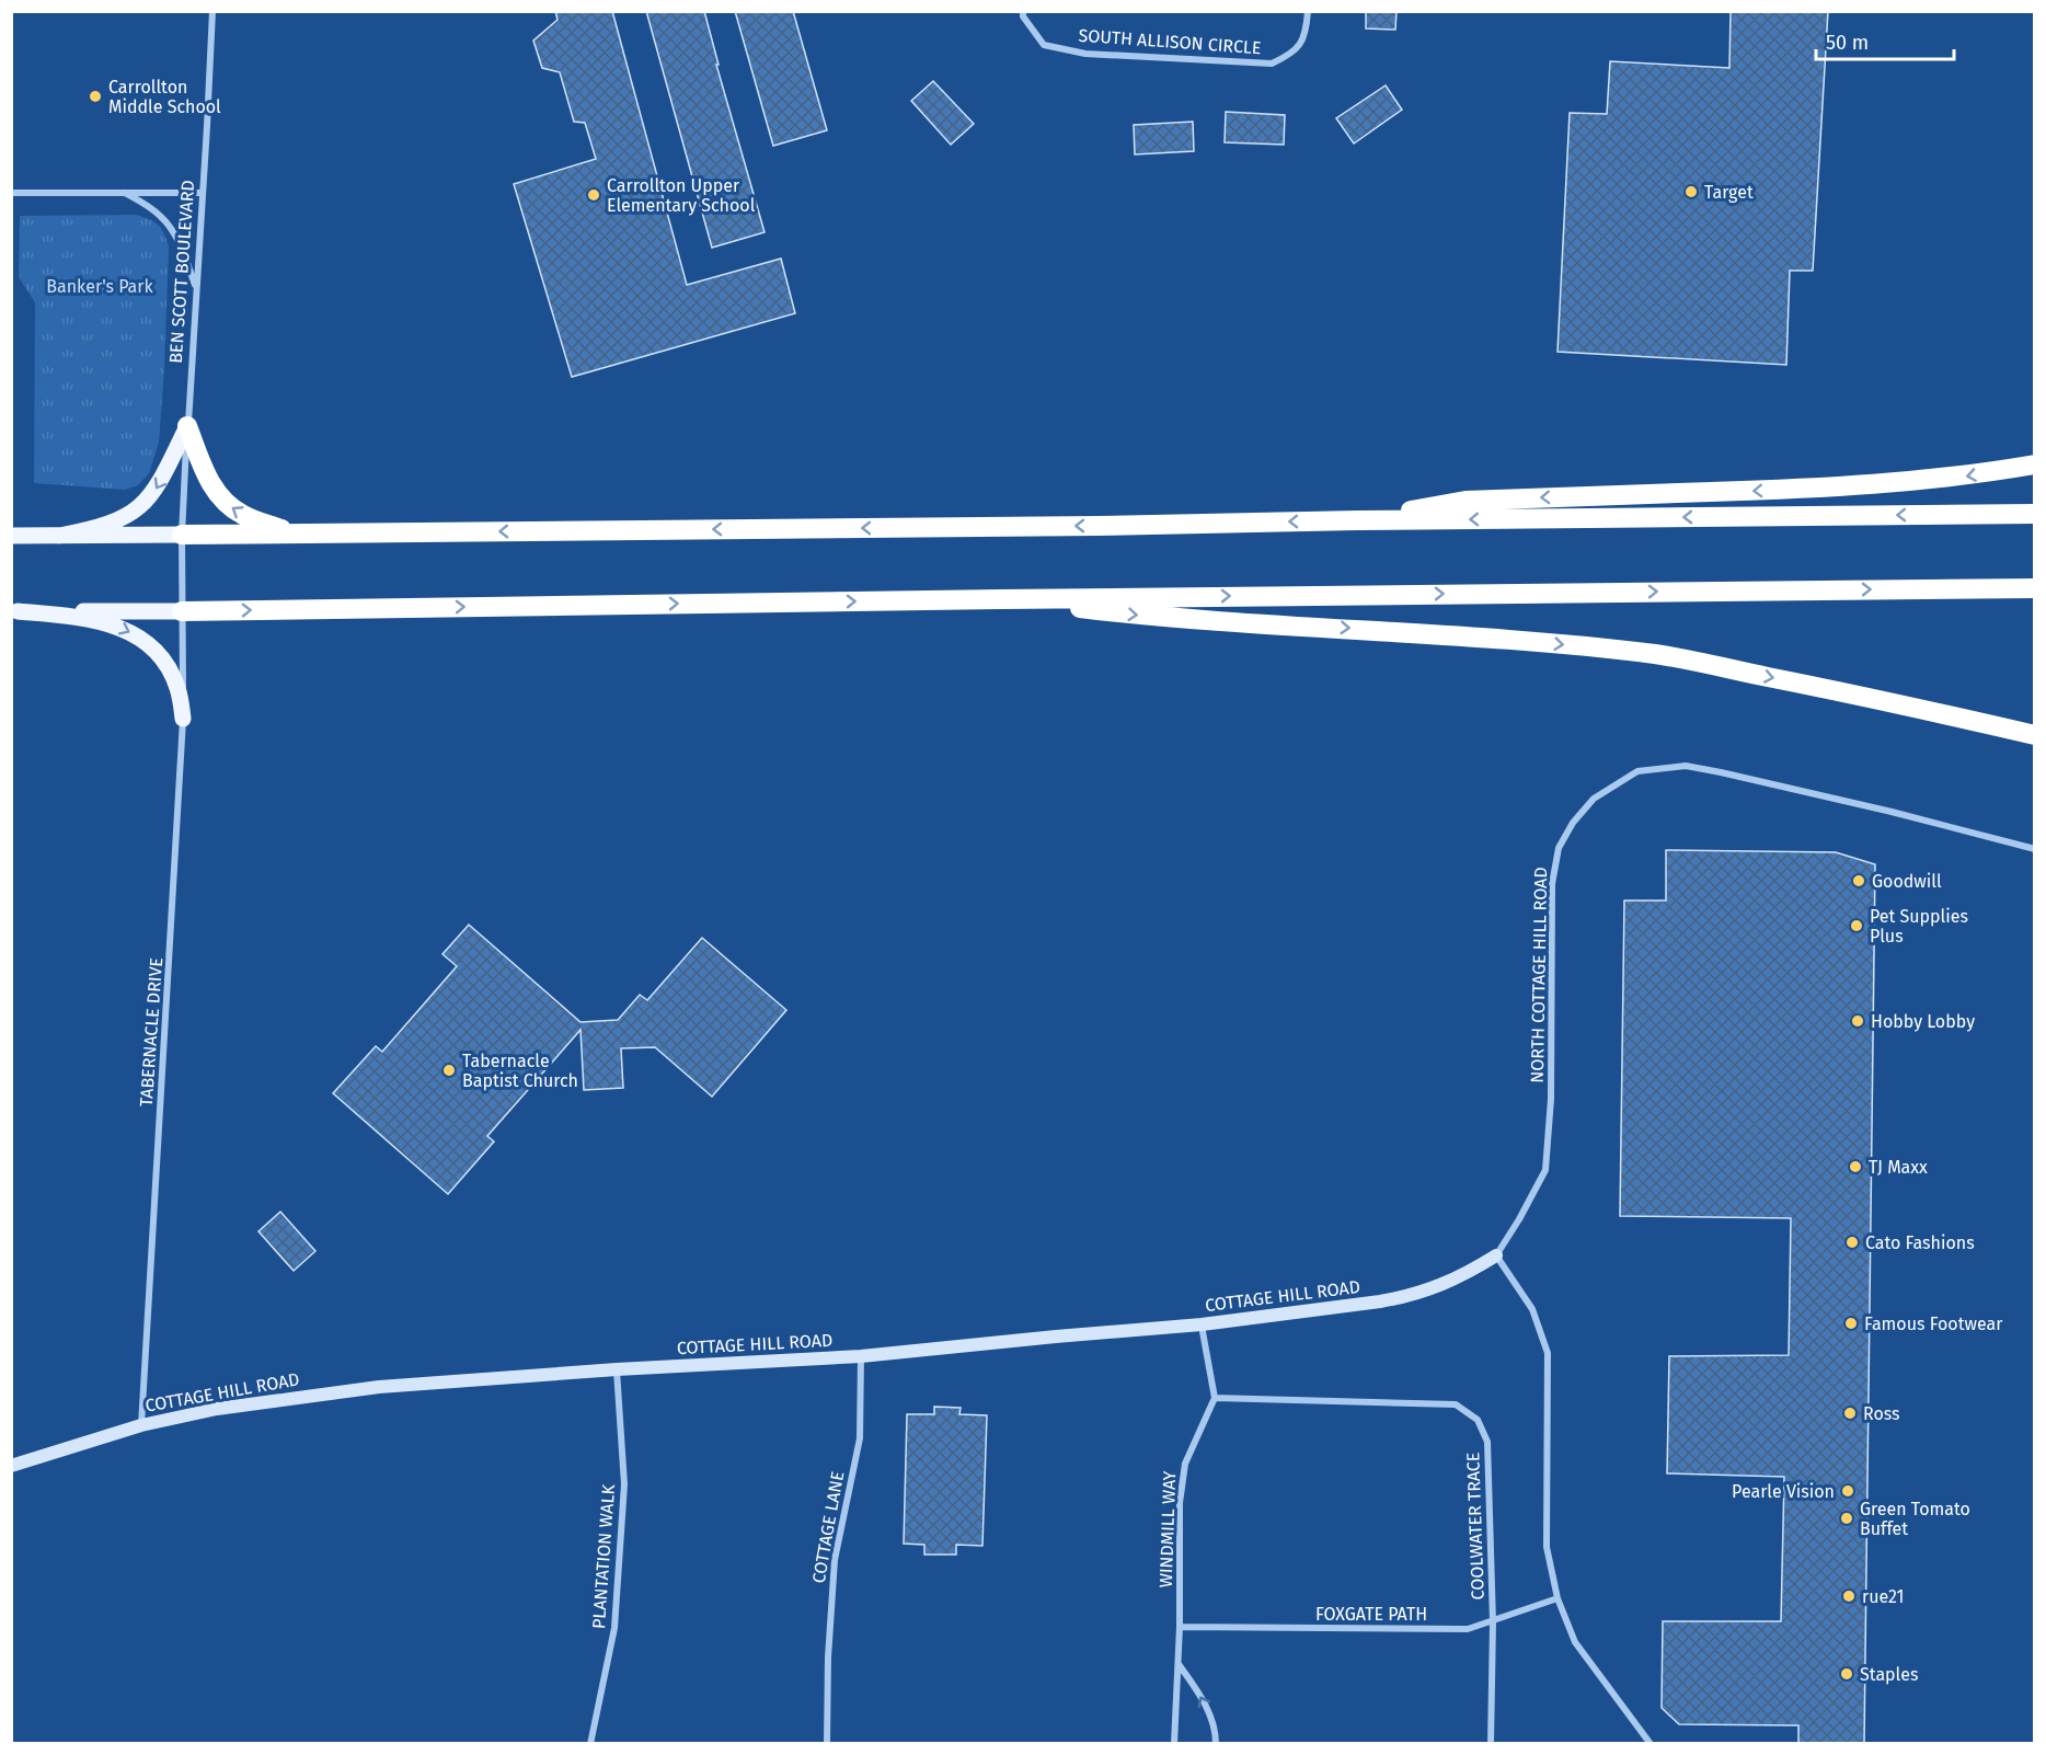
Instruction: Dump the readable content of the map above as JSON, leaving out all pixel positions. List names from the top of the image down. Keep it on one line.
{"streets":{"street":["SOUTH ALLISON CIRCLE","BEN SCOTT BOULEVARD","NORTH COTTAGE HILL ROAD","TABERNACLE DRIVE","COTTAGE HILL ROAD","COOLWATER TRACE","COTTAGE LANE","WINDMILL WAY","PLANTATION WALK","FOXGATE PATH"]},"crossings":[["BEN SCOTT BOULEVARD","TABERNACLE DRIVE"],["NORTH COTTAGE HILL ROAD","COTTAGE HILL ROAD"],["TABERNACLE DRIVE","COTTAGE HILL ROAD"],["COTTAGE HILL ROAD","COTTAGE LANE"],["COTTAGE HILL ROAD","PLANTATION WALK"],["COOLWATER TRACE","WINDMILL WAY"],["COOLWATER TRACE","FOXGATE PATH"],["WINDMILL WAY","FOXGATE PATH"]],"parks":["Banker's Park"],"places":["Carrollton Middle School","Target","Carrollton Upper Elementary School","Goodwill","Pet Supplies Plus","Hobby Lobby","Tabernacle Baptist Church","TJ Maxx","Cato Fashions","Famous Footwear","Ross","Pearle Vision","Green Tomato Buffet","rue21","Staples"],"scale_bar":"50 m"}
